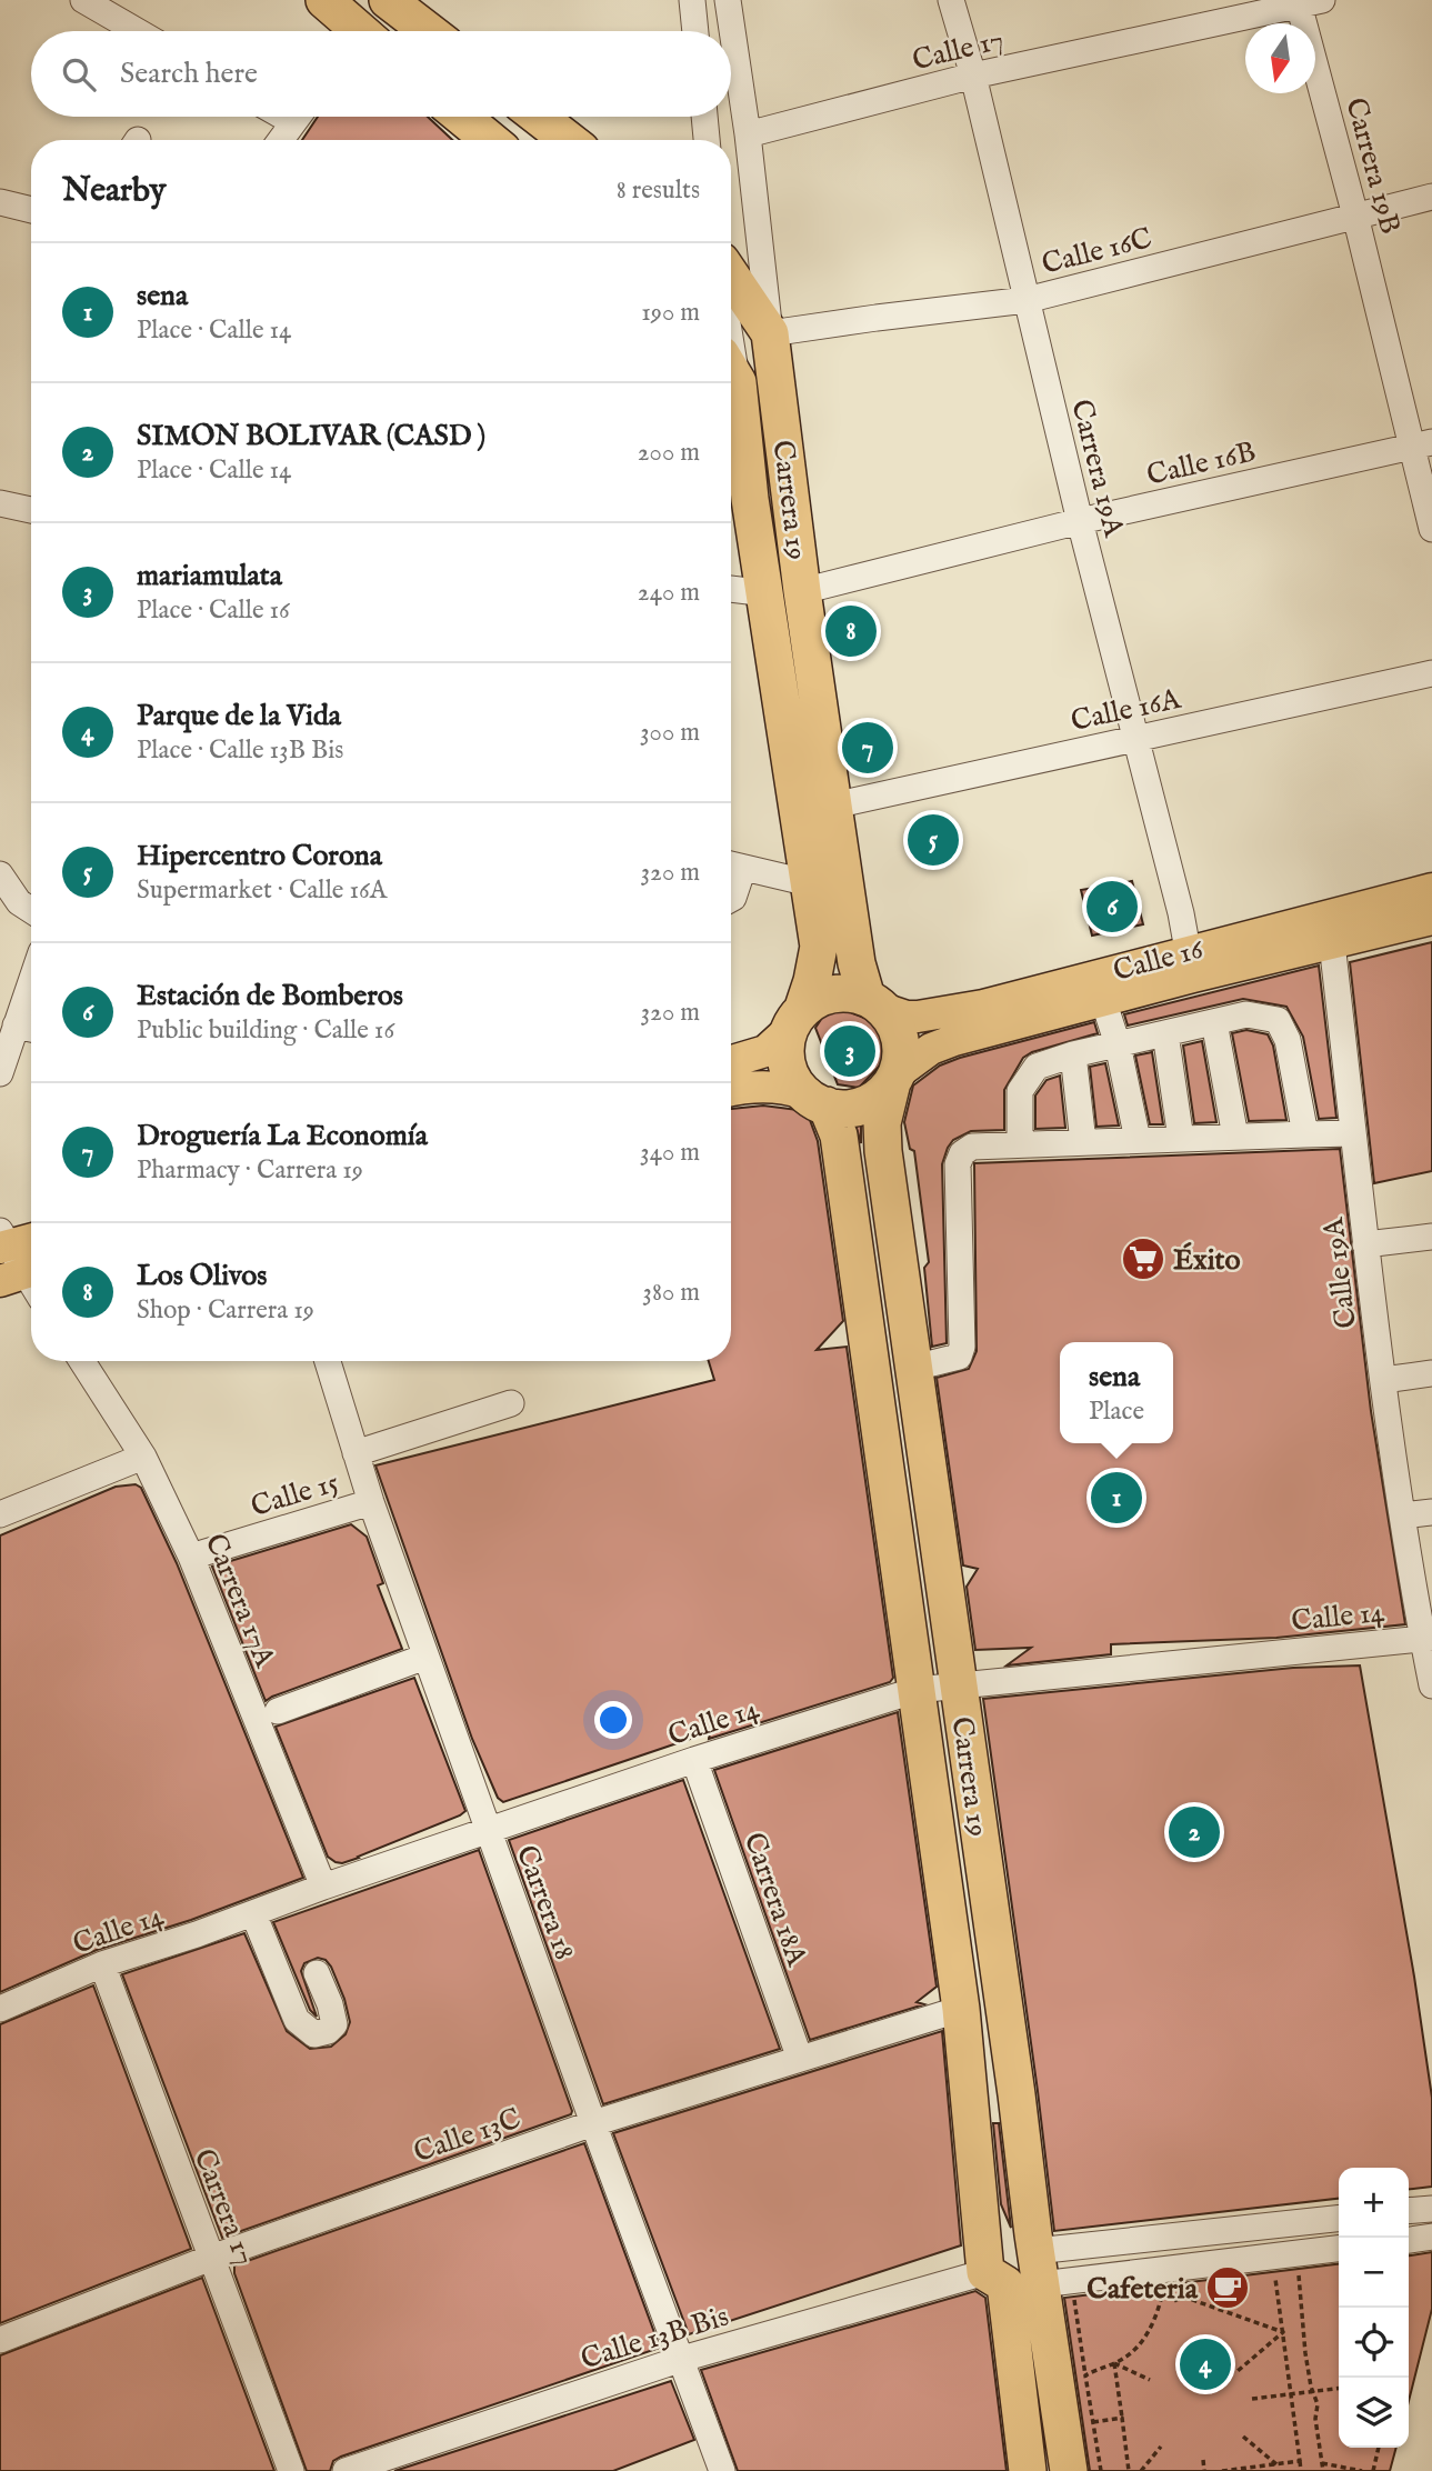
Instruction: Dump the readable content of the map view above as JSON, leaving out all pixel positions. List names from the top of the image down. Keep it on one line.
{"streets":{"highway":["Carrera 19"],"main road":["Calle 16"],"street":["Calle 17","Carrera 19B","Calle 16C","Calle 16B","Carrera 19A","Calle 16A","Calle 19A","Calle 15","Carrera 17A","Calle 14","Carrera 18A","Carrera 18","Calle 13C","Carrera 17","Calle 13B Bis"]},"crossings":[["Calle 17","Carrera 19B"],["Calle 17","Carrera 19A"],["Calle 17","Carrera 19"],["Carrera 19B","Calle 16C"],["Carrera 19B","Calle 16B"],["Calle 16C","Carrera 19A"],["Calle 16C","Carrera 19"],["Calle 16B","Carrera 19A"],["Calle 16B","Carrera 19"],["Carrera 19A","Calle 16A"],["Carrera 19A","Calle 16"],["Carrera 19","Calle 16A"],["Carrera 19","Calle 16"],["Carrera 19","Calle 14"],["Carrera 19","Calle 13C"],["Carrera 19","Calle 13B Bis"],["Calle 16","Calle 19A"],["Calle 19A","Calle 14"],["Calle 15","Carrera 17A"],["Calle 15","Carrera 18"],["Carrera 17A","Calle 14"],["Calle 14","Carrera 18A"],["Calle 14","Carrera 18"],["Calle 14","Carrera 17"],["Carrera 18A","Calle 13C"],["Carrera 18","Calle 13C"],["Carrera 18","Calle 13B Bis"],["Calle 13C","Carrera 17"]],"places":{"supermarket":["Éxito"],"cafe":["Cafeteria"]},"north":"bottom","page":{"search":"Search here","heading":["Nearby","8 results"],"list":[{"mark":"1","name":"sena","note":"Place · Calle 14","value":"190 m"},{"mark":"2","name":"SIMON BOLIVAR (CASD )","note":"Place · Calle 14","value":"200 m"},{"mark":"3","name":"mariamulata","note":"Place · Calle 16","value":"240 m"},{"mark":"4","name":"Parque de la Vida","note":"Place · Calle 13B Bis","value":"300 m"},{"mark":"5","name":"Hipercentro Corona","note":"Supermarket · Calle 16A","value":"320 m"},{"mark":"6","name":"Estación de Bomberos","note":"Public building · Calle 16","value":"320 m"},{"mark":"7","name":"Droguería La Economía","note":"Pharmacy · Carrera 19","value":"340 m"},{"mark":"8","name":"Los Olivos","note":"Shop · Carrera 19","value":"380 m"}],"pins":["8","7","5","6","3","1","2","4"],"popup":["sena","Place"],"map_buttons":["+","−"]}}
